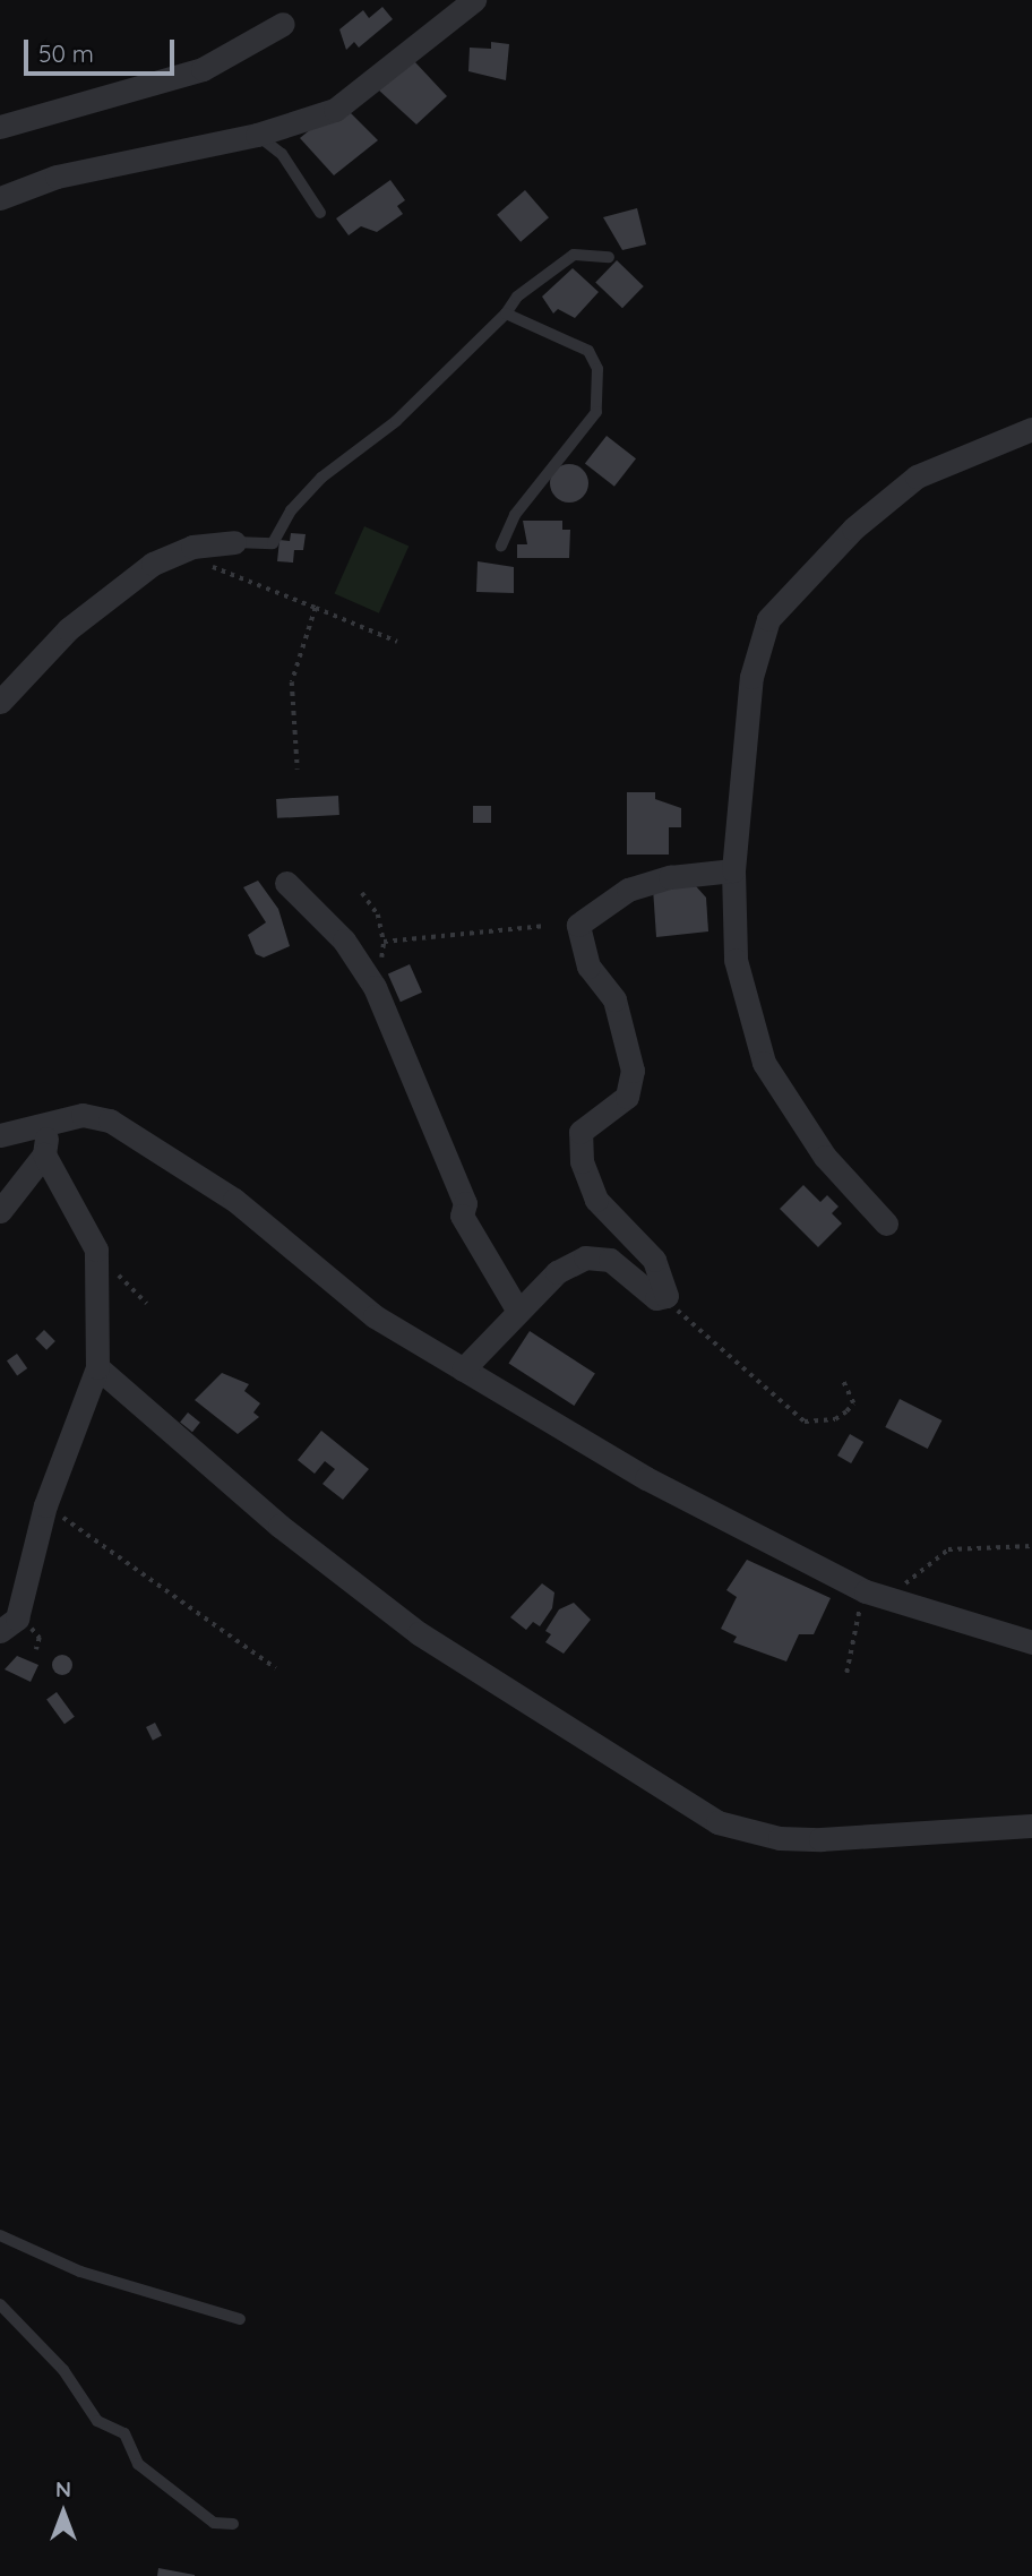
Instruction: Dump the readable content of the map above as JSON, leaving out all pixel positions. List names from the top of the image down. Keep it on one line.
{"scale_bar":"50 m","north":"top"}
